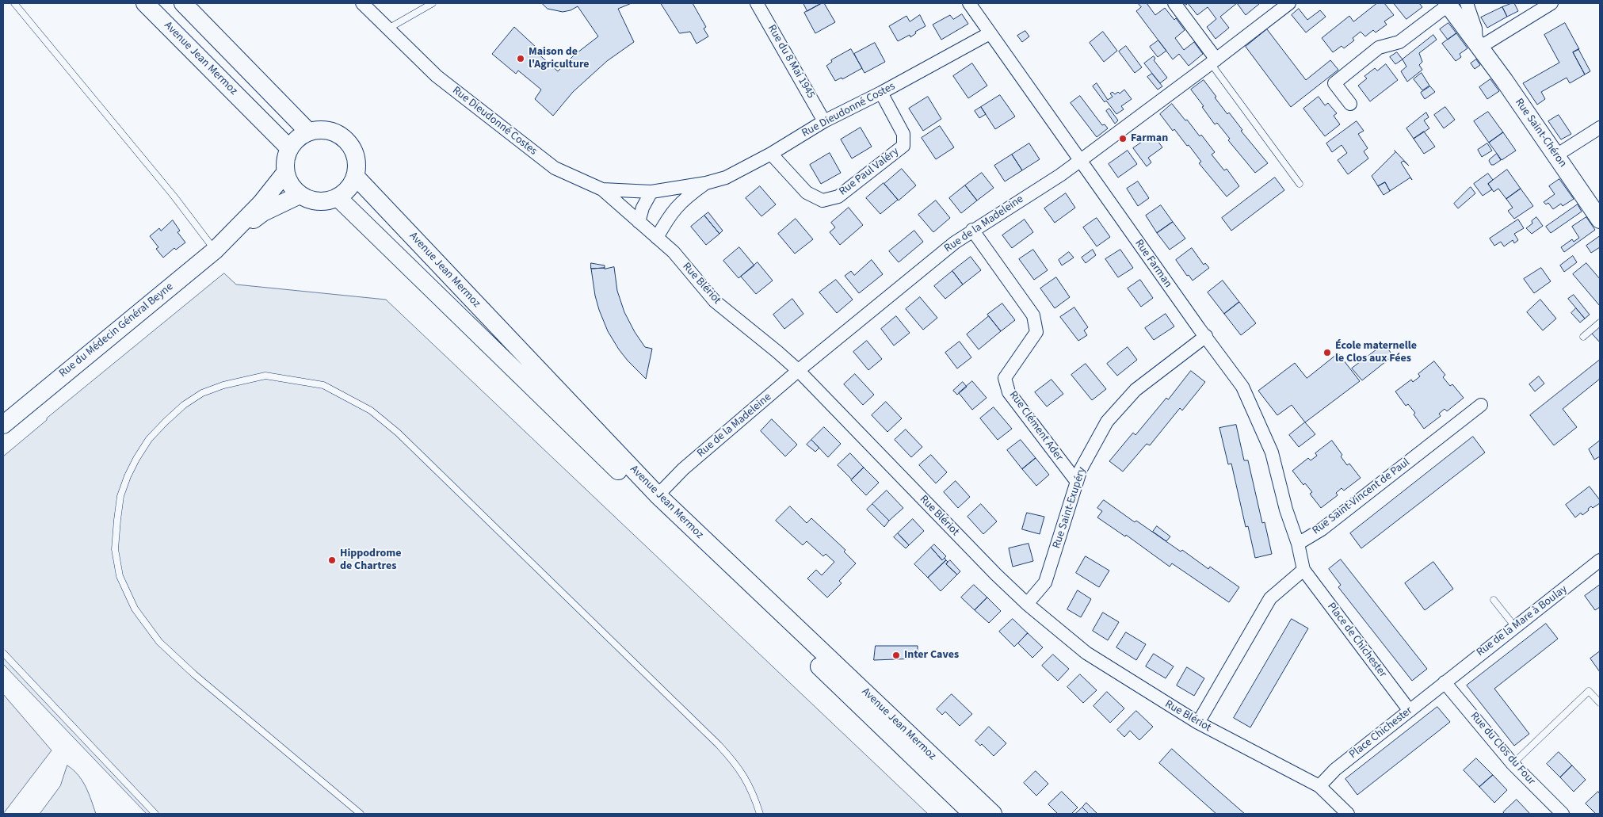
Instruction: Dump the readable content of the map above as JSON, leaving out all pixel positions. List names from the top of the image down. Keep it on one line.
{"streets":{"main road":["Avenue Jean Mermoz","Rue Saint-Chéron","Rue du Médecin Général Beyne"],"street":["Rue du 8 Mai 1945","Rue Dieudonné Costes","Rue Paul Valéry","Rue de la Madeleine","Rue Farman","Rue Blériot","Rue Clément Ader","Rue Saint-Vincent de Paul","Rue Saint-Exupéry","Rue de la Mare à Boulay","Place de Chichester","Place Chichester","Rue du Clos du Four"]},"crossings":[["Avenue Jean Mermoz","Rue de la Madeleine"],["Avenue Jean Mermoz","Rue du Médecin Général Beyne"],["Rue du 8 Mai 1945","Rue Dieudonné Costes"],["Rue Dieudonné Costes","Rue Paul Valéry"],["Rue Dieudonné Costes","Rue Farman"],["Rue Dieudonné Costes","Rue Blériot"],["Rue de la Madeleine","Rue Farman"],["Rue de la Madeleine","Rue Blériot"],["Rue de la Madeleine","Rue Clément Ader"],["Rue Farman","Rue Saint-Vincent de Paul"],["Rue Farman","Rue Saint-Exupéry"],["Rue Blériot","Rue Saint-Exupéry"],["Rue Blériot","Place Chichester"],["Rue Clément Ader","Rue Saint-Exupéry"],["Rue de la Mare à Boulay","Place Chichester"],["Rue de la Mare à Boulay","Rue du Clos du Four"],["Place de Chichester","Place Chichester"],["Place Chichester","Rue du Clos du Four"]],"places":["Maison de l'Agriculture","Farman","École maternelle le Clos aux Fées","Hippodrome de Chartres","Inter Caves"]}
